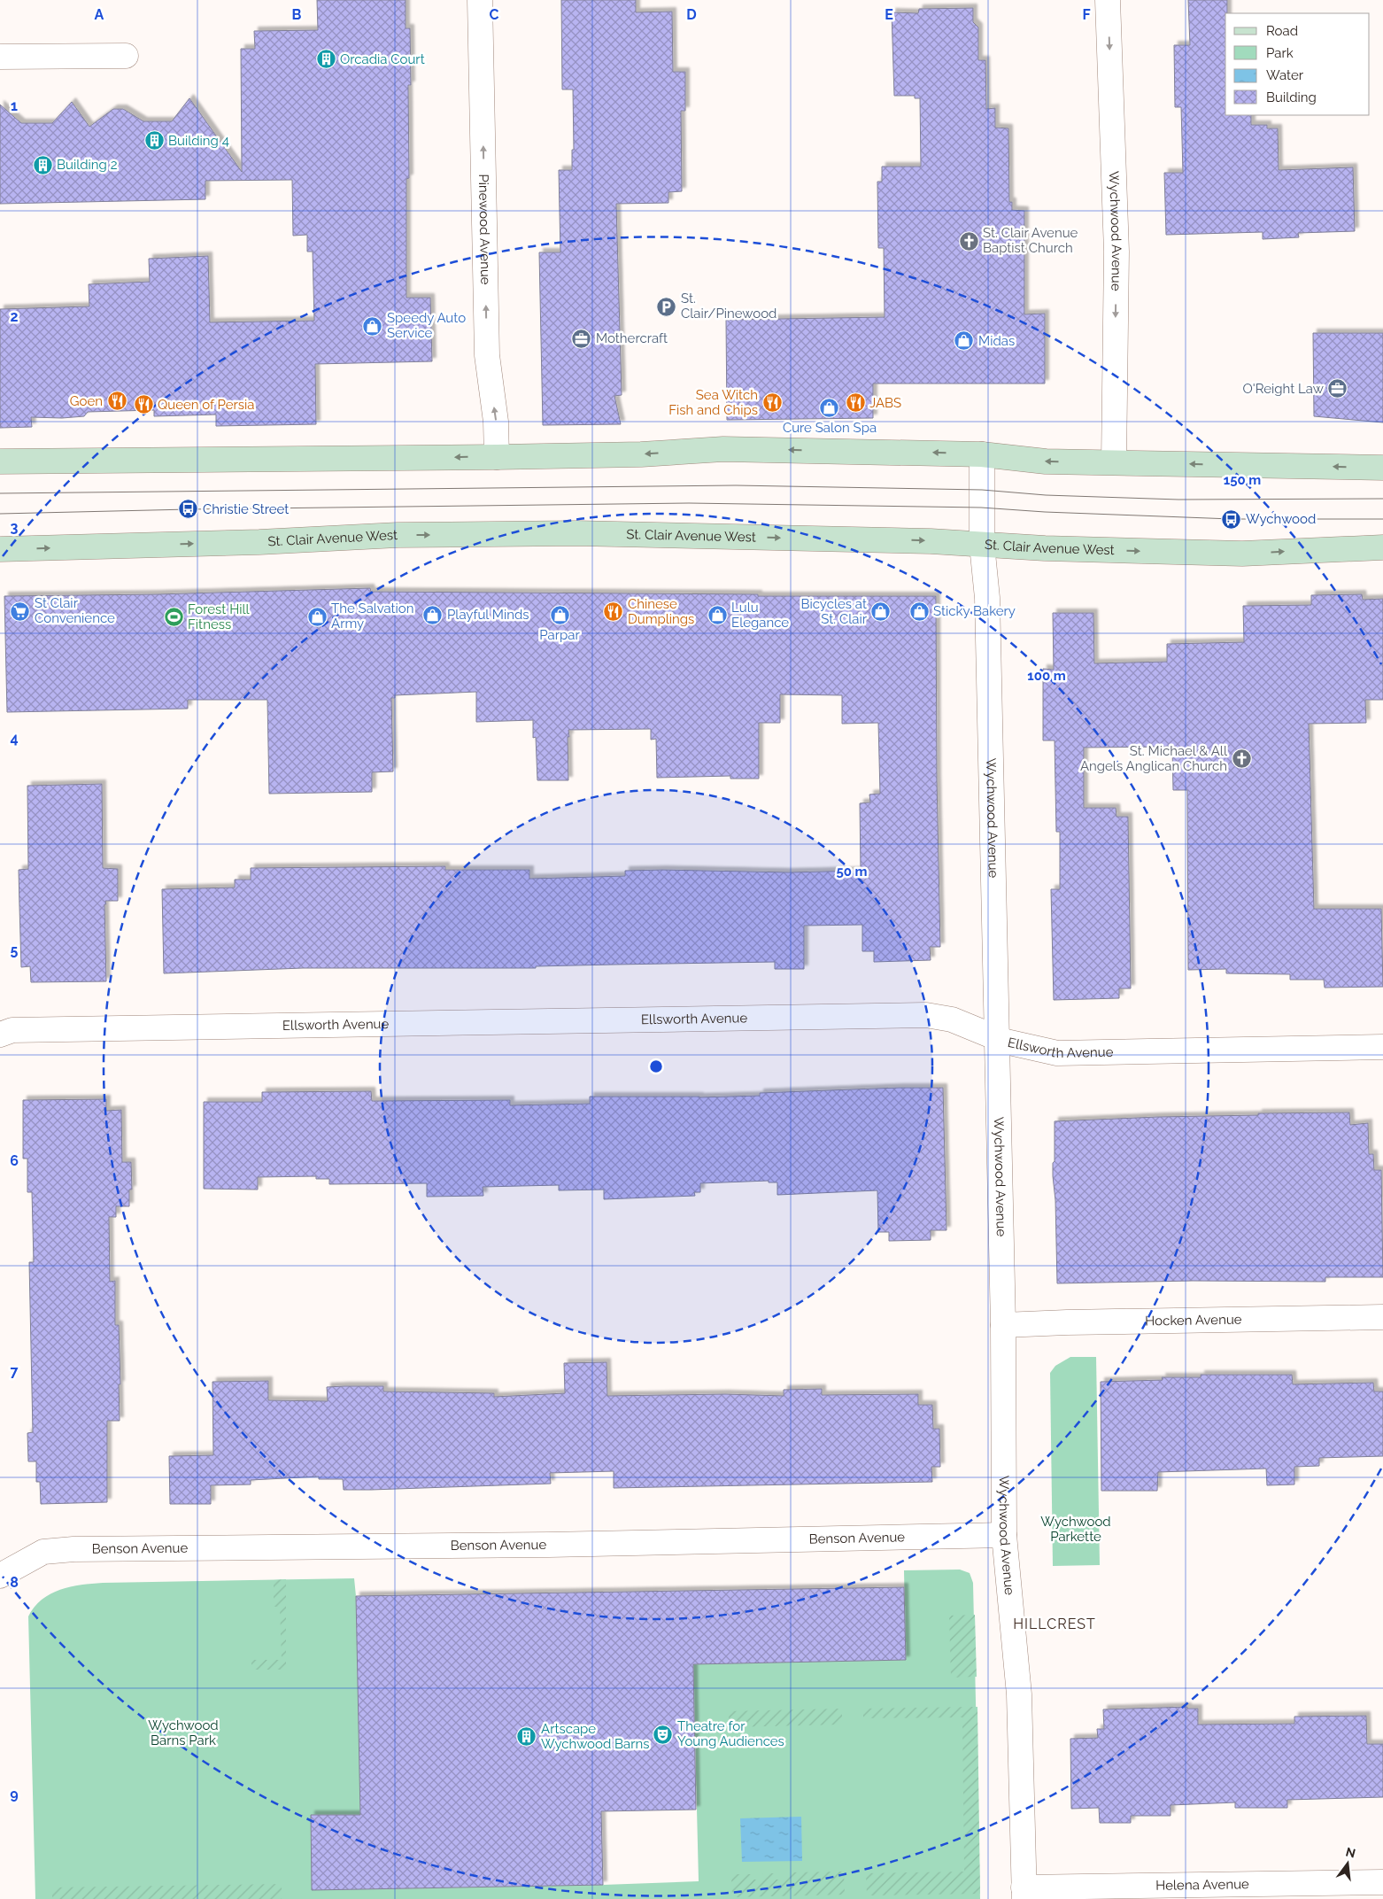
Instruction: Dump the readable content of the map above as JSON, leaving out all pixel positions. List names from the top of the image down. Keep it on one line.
{"streets":{"main road":["St. Clair Avenue West"],"street":["Pinewood Avenue","Wychwood Avenue","Ellsworth Avenue","Hocken Avenue","Benson Avenue","Helena Avenue"]},"crossings":[["Wychwood Avenue","St. Clair Avenue West"],["Wychwood Avenue","Ellsworth Avenue"],["Wychwood Avenue","Hocken Avenue"],["Wychwood Avenue","Benson Avenue"],["Wychwood Avenue","Helena Avenue"]],"one_way":["Pinewood Avenue"],"districts":["HILLCREST"],"parks":["Wychwood Parkette","Wychwood Barns Park"],"places":{"building":["Orcadia Court","Building 4","Building 2","Artscape Wychwood Barns"],"church":["St. Clair Avenue Baptist Church","St. Michael & All Angels Anglican Church"],"parking":["St. Clair/Pinewood"],"shop":["Speedy Auto Service","Midas","Cure Salon Spa","Sticky Bakery","Bicycles at St. Clair","Playful Minds","Parpar","Lulu Elegance","The Salvation Army"],"office":["Mothercraft","O'Reight Law"],"restaurant":["Goen","Sea Witch Fish and Chips","JABS","Queen of Persia","Chinese Dumplings"],"bus stop":["Christie Street","Wychwood"],"supermarket":["St Clair Convenience"],"sports":["Forest Hill Fitness"],"theatre":["Theatre for Young Audiences"]},"legend":["Road","Park","Water","Building"],"north":"top","grid":{"columns":["A","B","C","D","E","F"],"rows":["1","2","3","4","5","6","7","8","9"]},"rings":["150 m","100 m","50 m"]}
